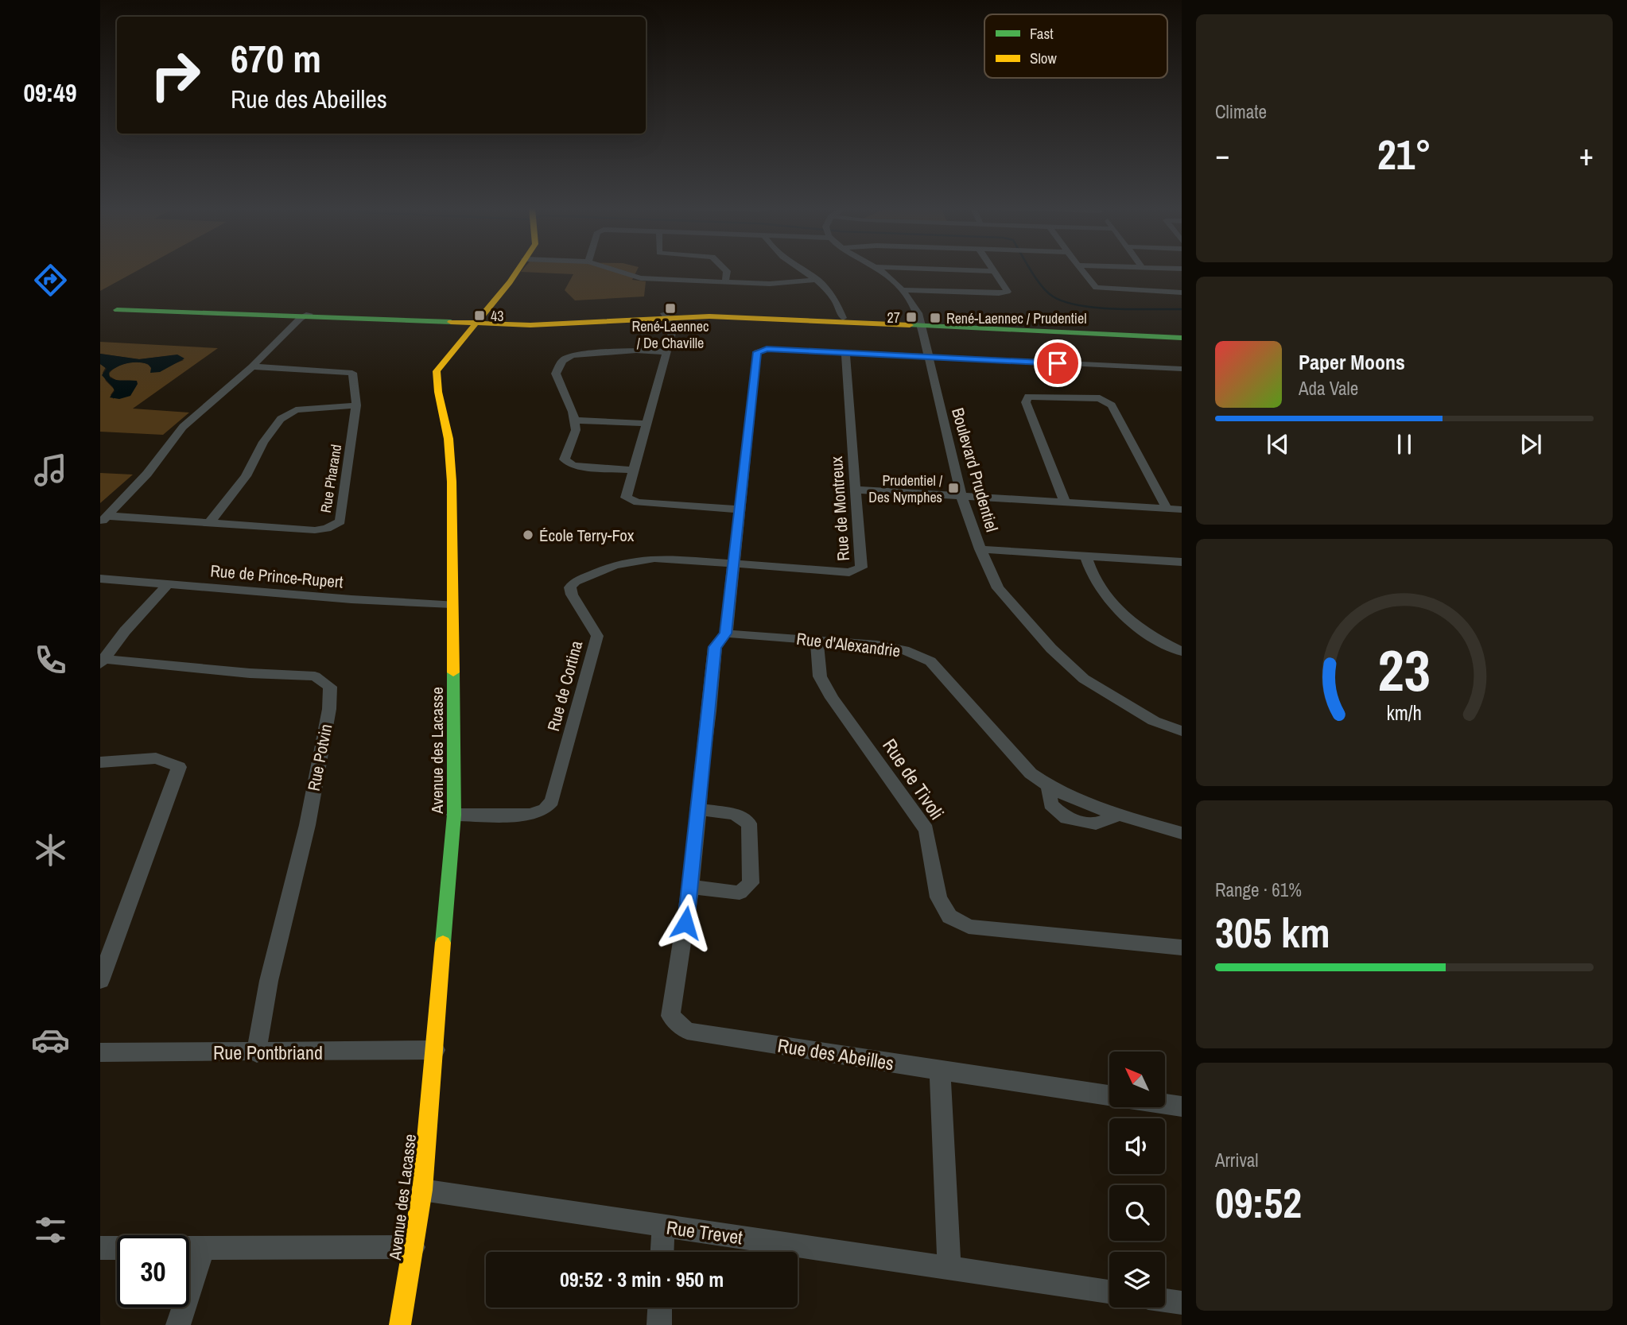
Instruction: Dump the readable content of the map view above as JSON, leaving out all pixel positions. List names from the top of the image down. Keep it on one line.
{"streets":{"street":["Boulevard Prudentiel","Rue Pharand","Rue de Montreux","Rue de Prince-Rupert","Rue d'Alexandrie","Rue de Cortina","Avenue des Lacasse","Rue Potvin","Rue de Tivoli","Rue Pontbriand","Rue des Abeilles","Rue Trevet"]},"crossings":[["Boulevard Prudentiel","Rue des Abeilles"],["Rue de Montreux","Rue de Cortina"],["Rue de Montreux","Rue des Abeilles"],["Rue de Prince-Rupert","Avenue des Lacasse"],["Rue d'Alexandrie","Rue de Tivoli"],["Rue d'Alexandrie","Rue des Abeilles"],["Rue de Cortina","Avenue des Lacasse"],["Rue de Cortina","Rue des Abeilles"],["Avenue des Lacasse","Rue Pontbriand"],["Avenue des Lacasse","Rue Trevet"],["Rue Potvin","Rue Pontbriand"]],"places":{"transit":["René-Laennec / De Chaville","43","27","René-Laennec / Prudentiel","Prudentiel / Des Nymphes"],"other":["École Terry-Fox"]},"legend":["Fast","Slow"],"north":"top left","page":{"tabs":"09:49","tile":["Climate",["Range · 61%","305 km"],["Arrival","09:52"]],"turn":["670 m","Rue des Abeilles"],"heat":["−","21°","+"],"song":["Paper Moons","Ada Vale"],"limit":"30","trip":"09:52 · 3 min · 950 m","gauge":["23","km/h"]}}
